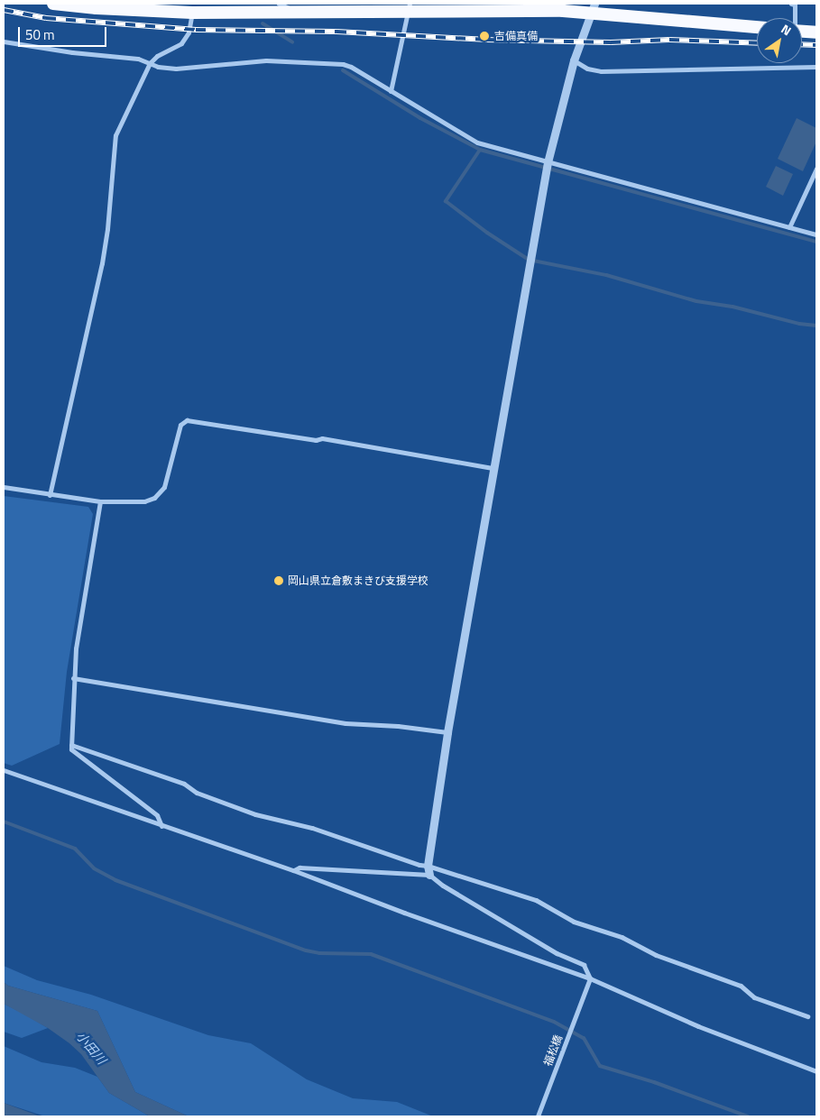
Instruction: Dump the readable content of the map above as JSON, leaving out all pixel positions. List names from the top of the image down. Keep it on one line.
{"streets":{"street":["福松橋"]},"water":["小田川"],"places":["吉備真備","岡山県立倉敷まきび支援学校"],"scale_bar":"50 m","north":"top right"}
